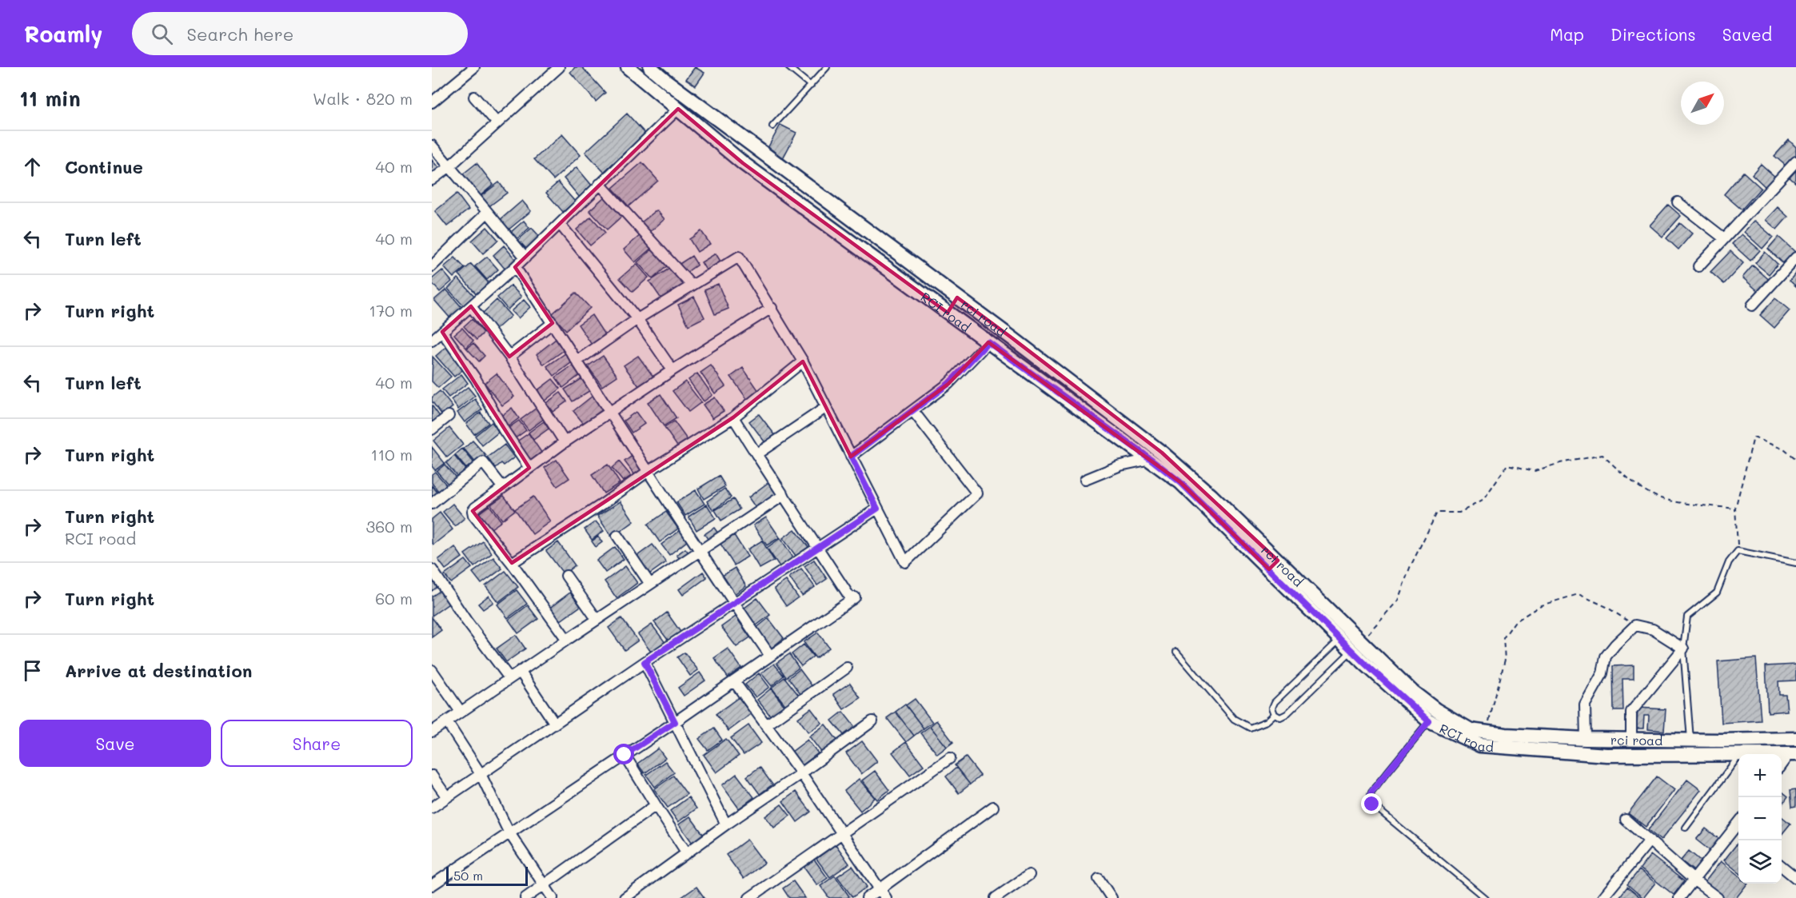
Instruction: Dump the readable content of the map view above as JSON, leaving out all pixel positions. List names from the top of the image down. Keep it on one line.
{"streets":{"main road":["RCI road","rci road"]},"crossings":[["RCI road","rci road"]],"scale_bar":"50 m","north":"top right","page":{"header":"Roamly","search":"Search here","nav":["Map","Directions","Saved"],"heading":["11 min","Walk · 820 m"],"list":[["Continue","40 m"],["Turn left","40 m"],["Turn right","170 m"],["Turn left","40 m"],["Turn right","110 m"],["Turn right","RCI road","360 m"],["Turn right","60 m"],"Arrive at destination"],"buttons":["Save","Share"],"map_buttons":["+","−"],"scale":"50 m"}}
